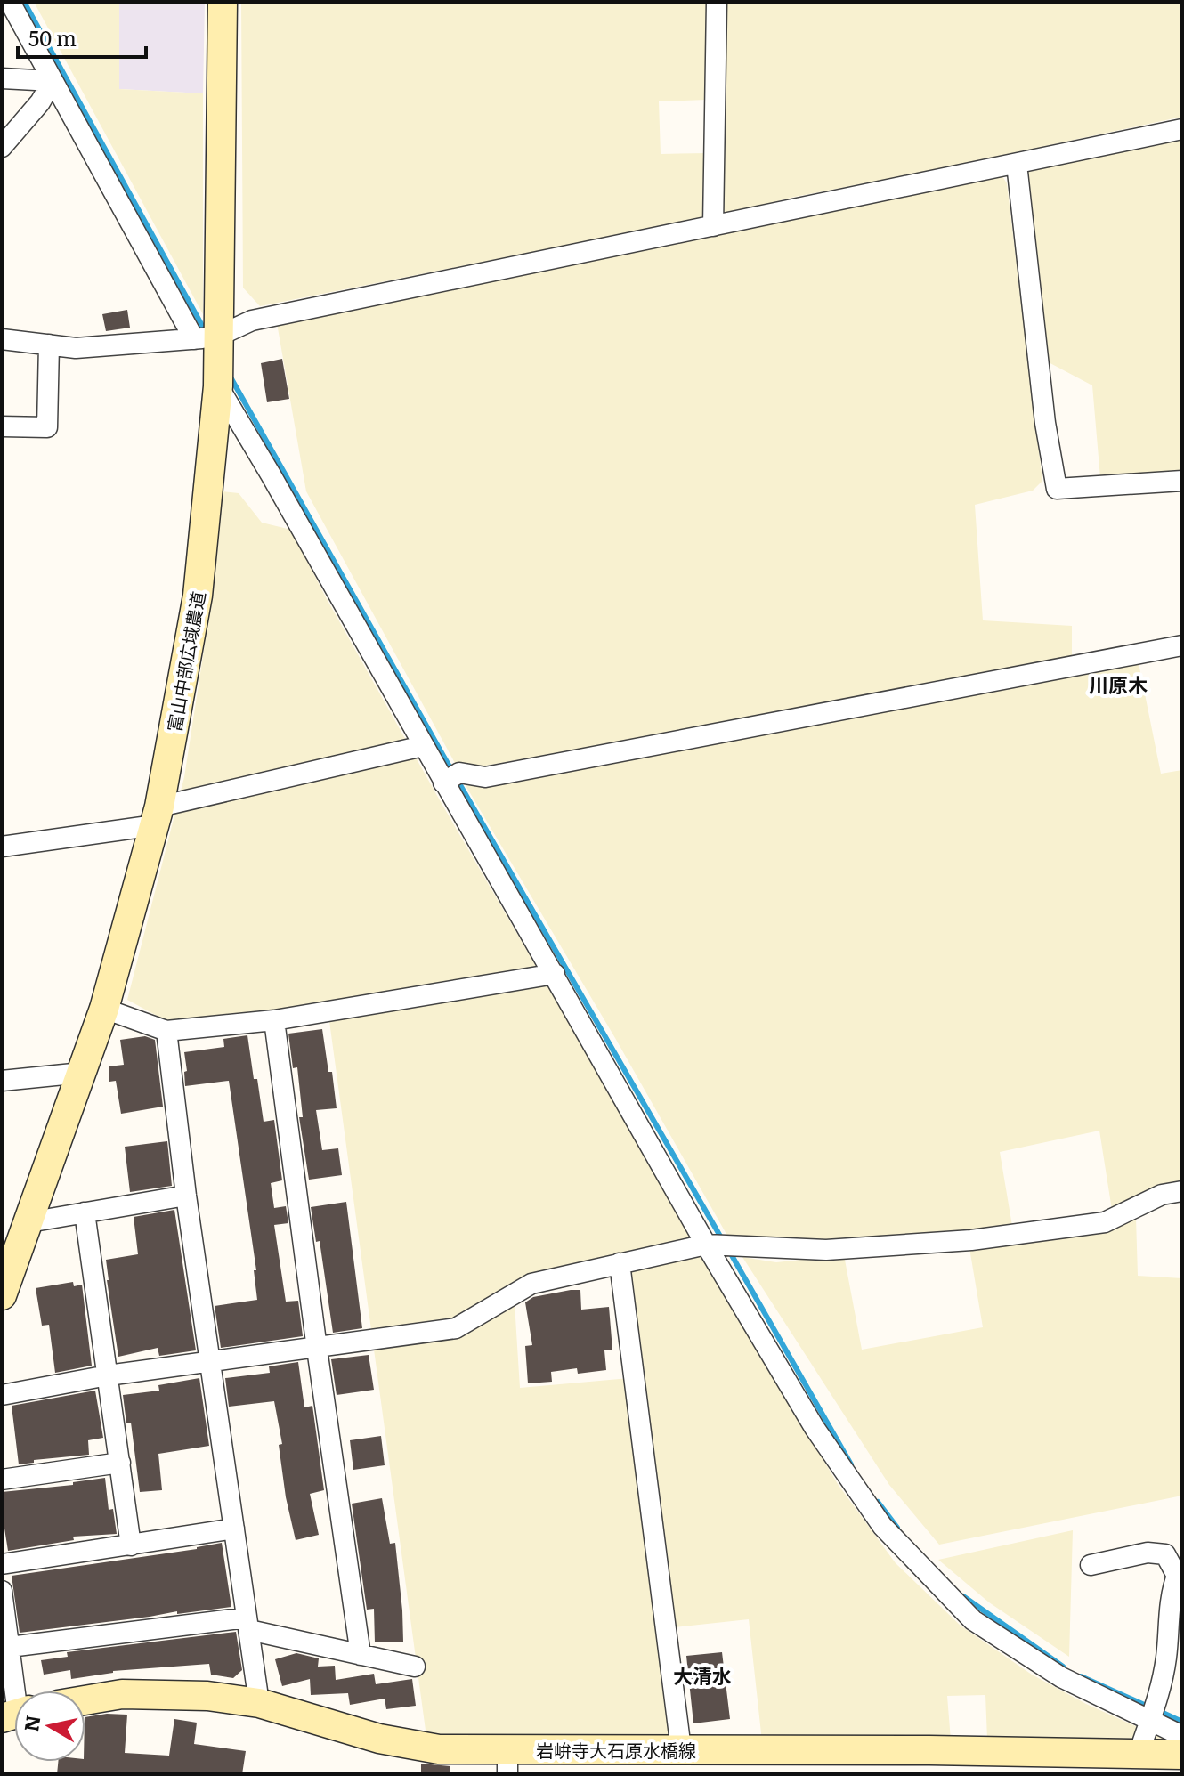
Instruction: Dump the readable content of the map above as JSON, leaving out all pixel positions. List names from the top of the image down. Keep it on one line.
{"streets":{"street":["富山中部広域農道","岩峅寺大石原水橋線"]},"districts":["川原木","大清水"],"scale_bar":"50 m","north":"left"}
